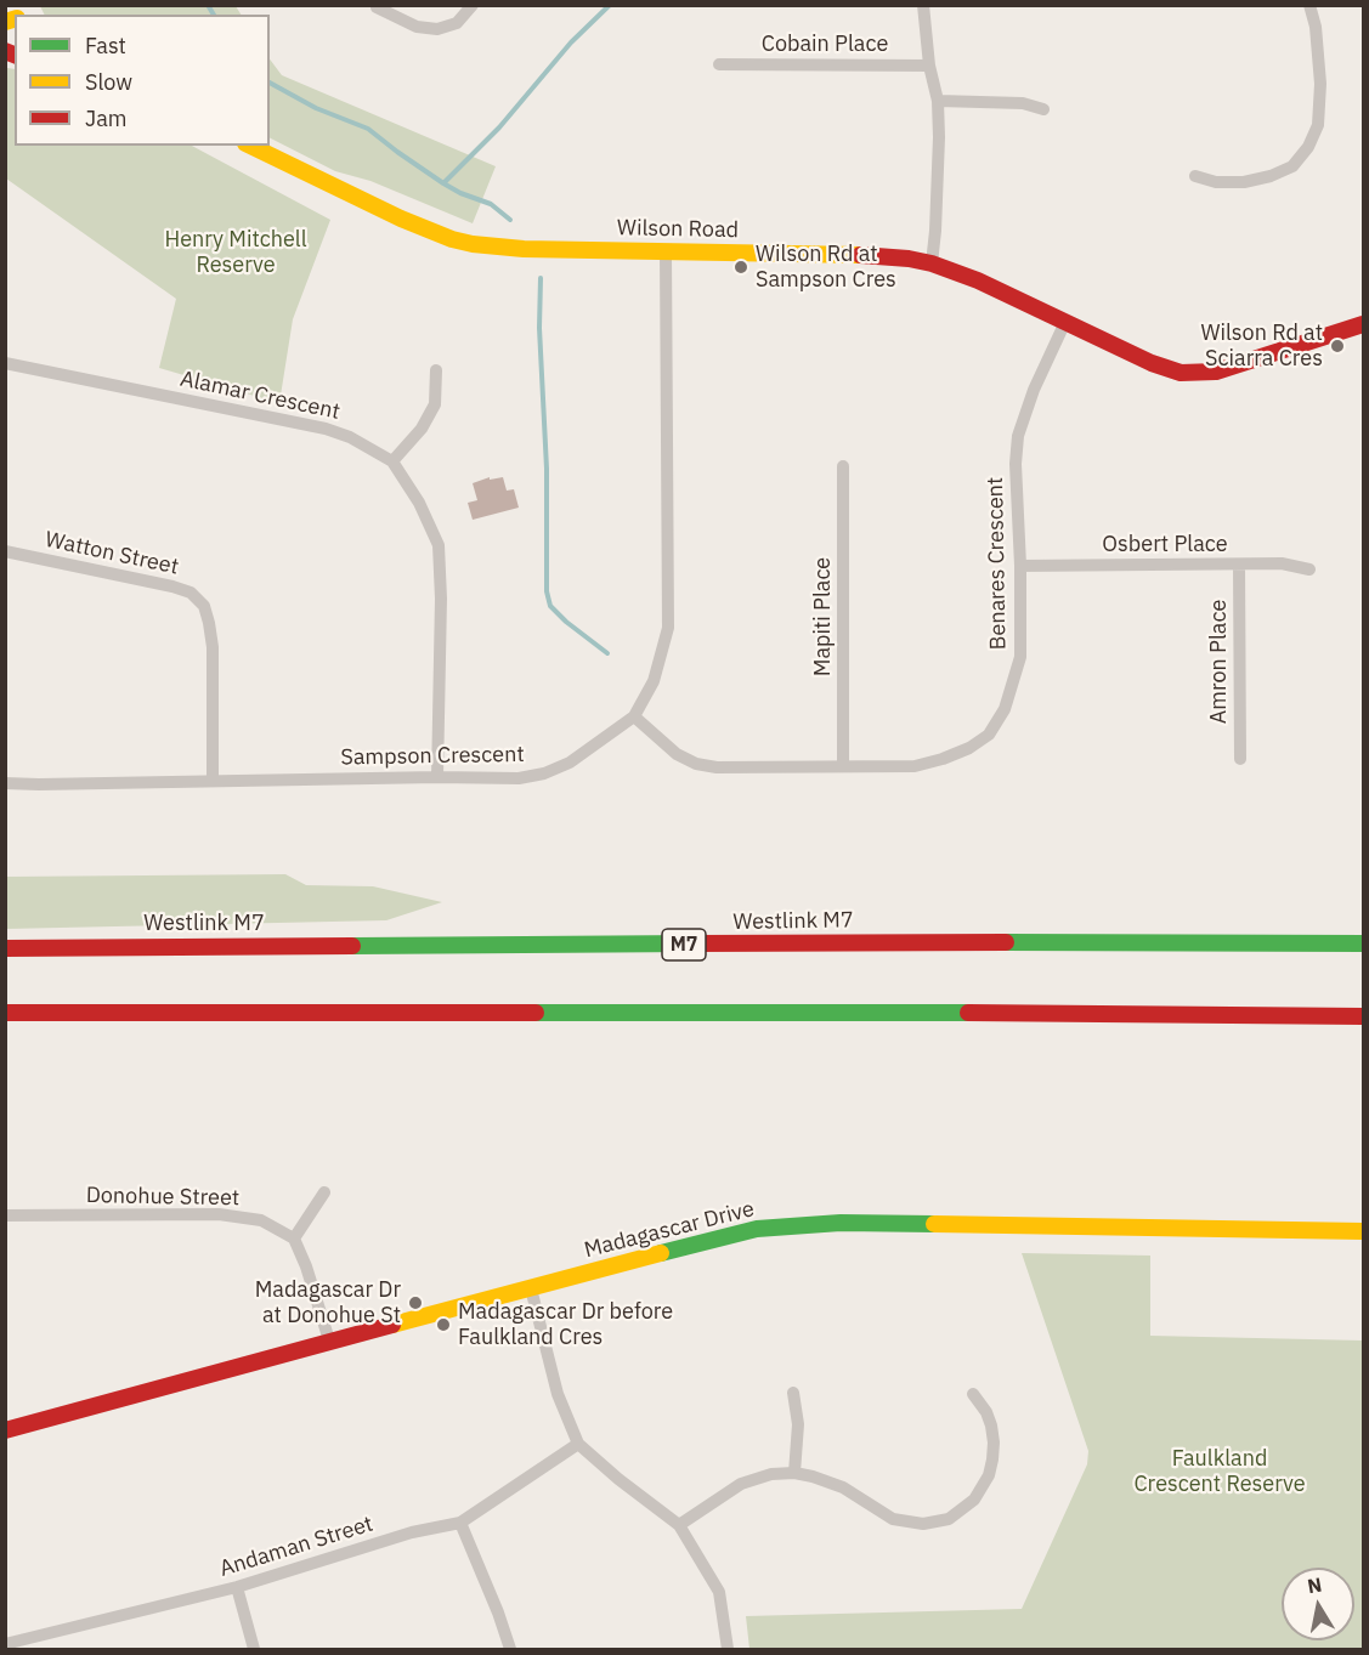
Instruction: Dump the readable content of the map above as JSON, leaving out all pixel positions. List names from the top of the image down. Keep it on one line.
{"streets":{"main road":["Wilson Road","Westlink M7","M7","Madagascar Drive"],"street":["Cobain Place","Alamar Crescent","Osbert Place","Watton Street","Benares Crescent","Mapiti Place","Amron Place","Sampson Crescent","Donohue Street","Andaman Street"]},"crossings":[["Wilson Road","Benares Crescent"],["Wilson Road","Sampson Crescent"],["Alamar Crescent","Sampson Crescent"],["Osbert Place","Benares Crescent"],["Osbert Place","Amron Place"],["Watton Street","Sampson Crescent"],["Benares Crescent","Mapiti Place"],["Benares Crescent","Sampson Crescent"]],"parks":["Henry Mitchell Reserve","Faulkland Crescent Reserve"],"places":["Wilson Rd at Sampson Cres","Wilson Rd at Sciarra Cres","Madagascar Dr at Donohue St","Madagascar Dr before Faulkland Cres"],"legend":["Fast","Slow","Jam"],"north":"top"}
